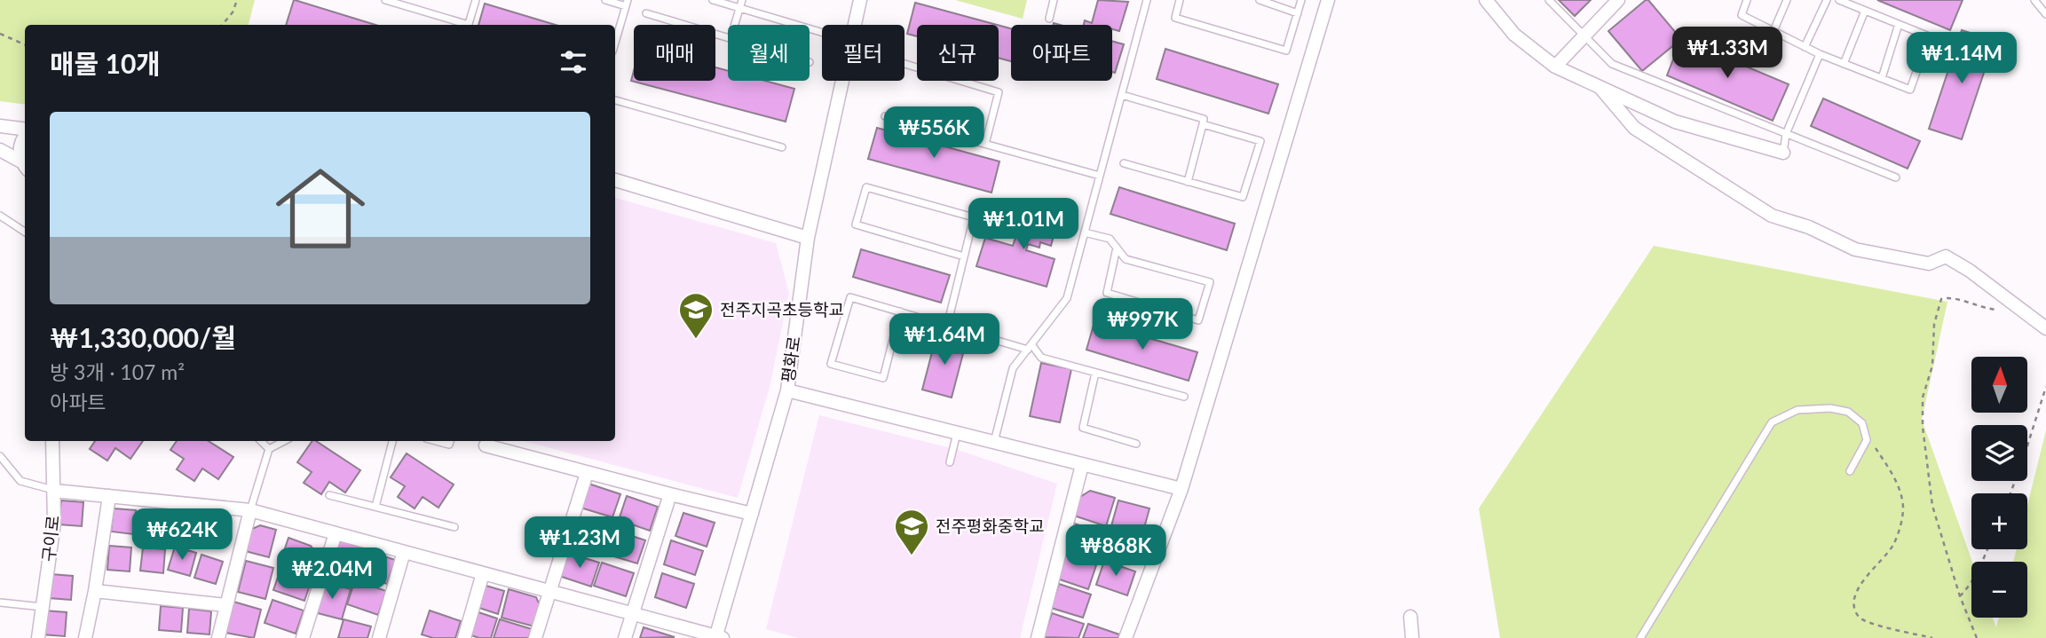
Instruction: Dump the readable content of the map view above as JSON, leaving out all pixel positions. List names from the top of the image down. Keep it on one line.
{"streets":{"street":["평화로","구이로"]},"places":{"school or university":["전주지곡초등학교","전주평화중학교"]},"north":"top","page":{"chip":["매매","월세","필터","신규","아파트"],"heading":"매물 10개","price":["₩1.33M","₩1.14M","₩556K","₩1.01M","₩997K","₩1.64M","₩624K","₩1.23M","₩868K","₩2.04M"],"list":[{"name":"₩1,330,000/월","note":"방 3개 · 107 m² · 아파트"}],"map_buttons":["+","−"]}}
